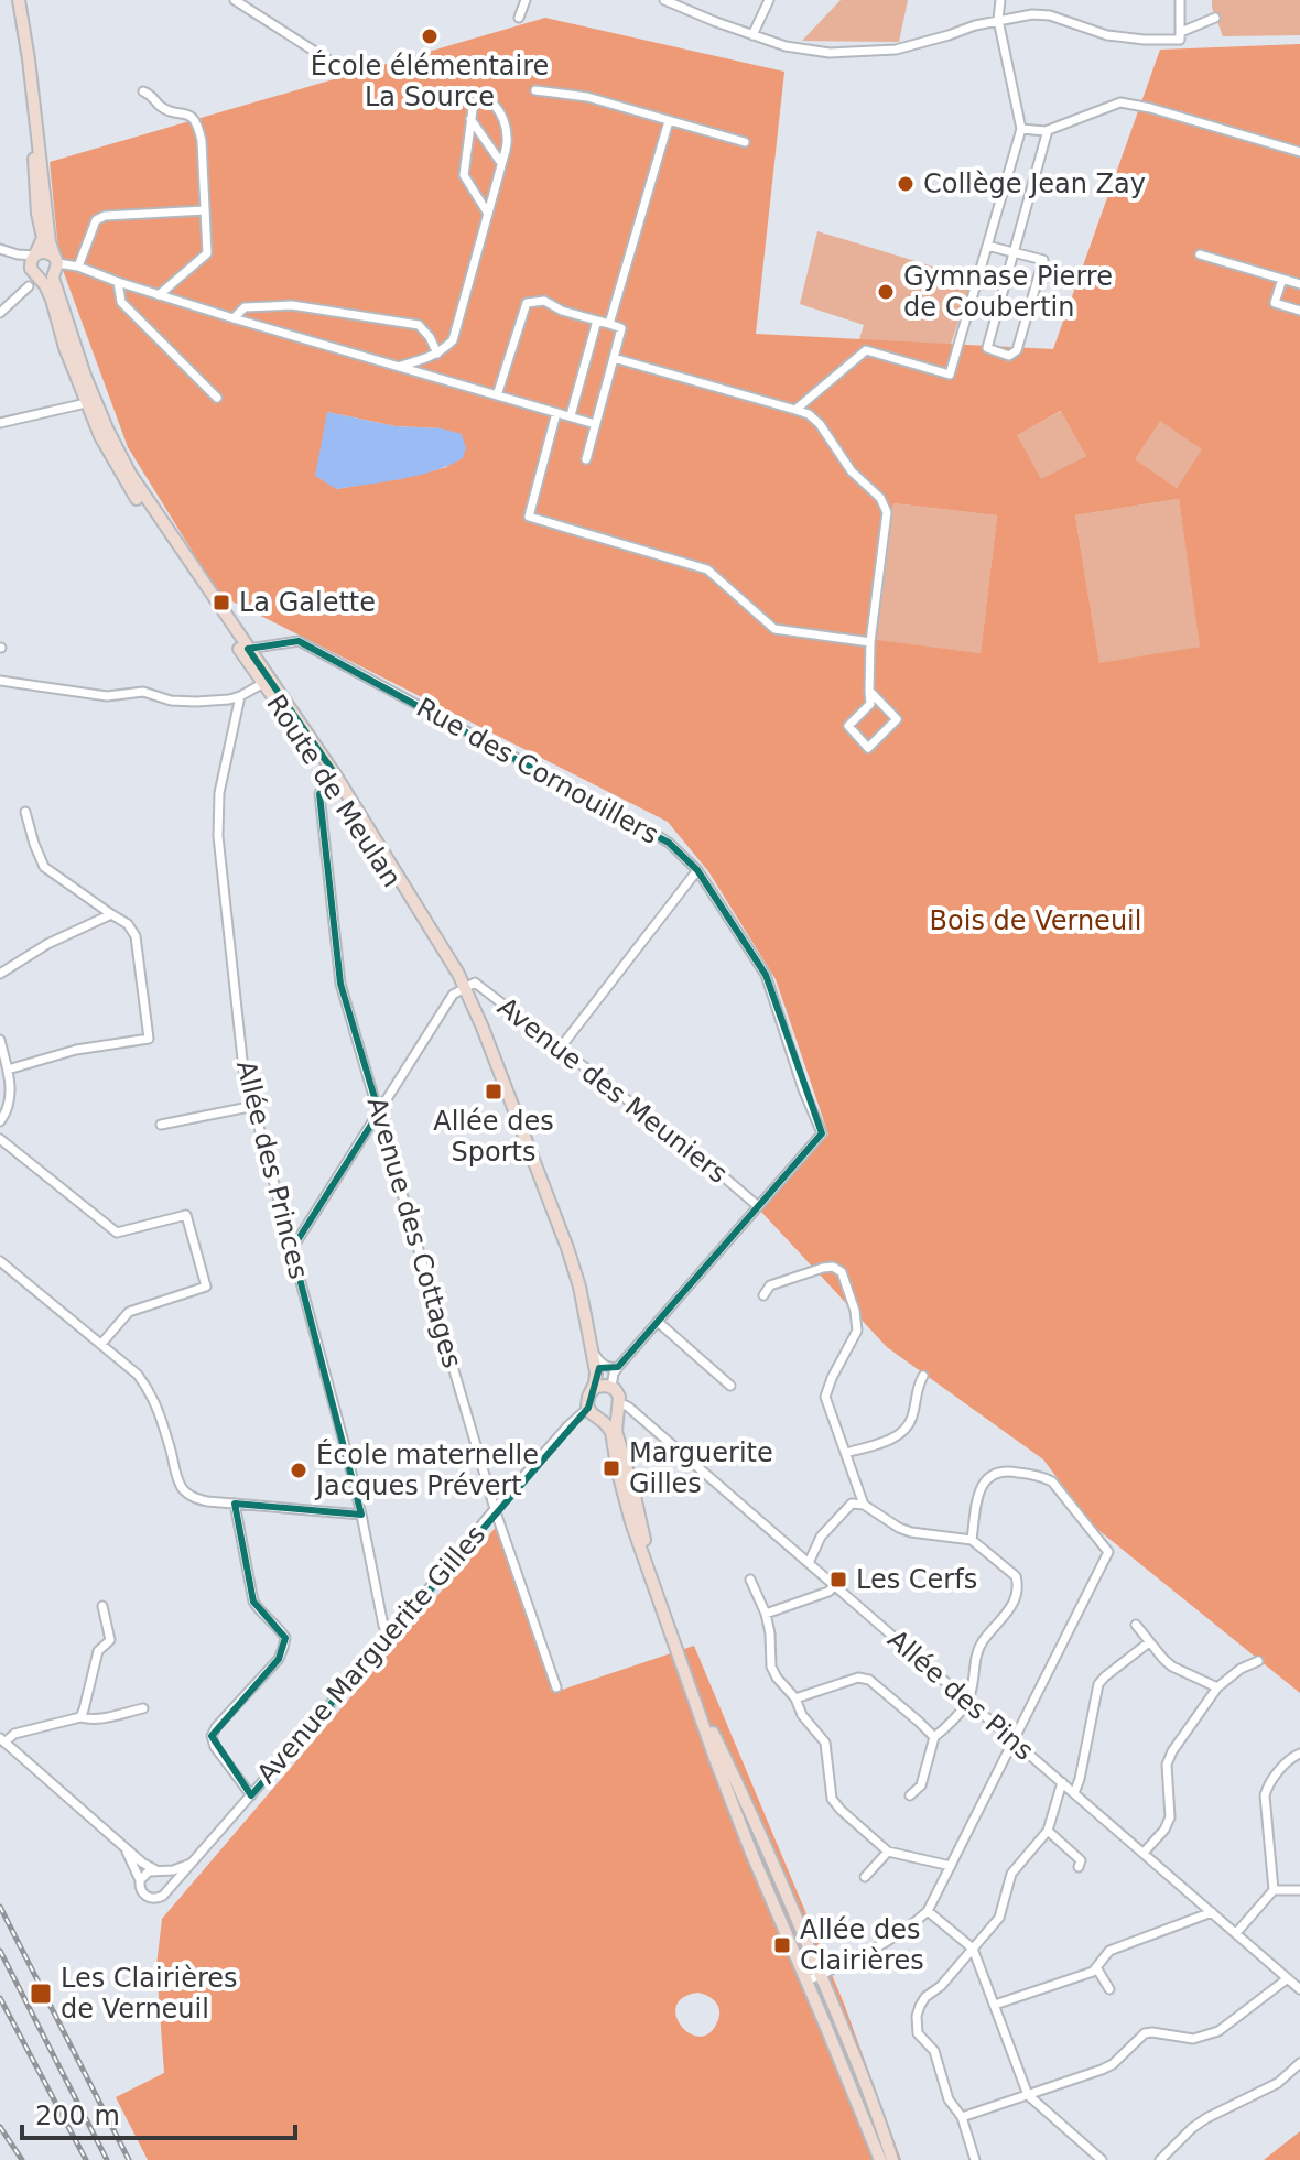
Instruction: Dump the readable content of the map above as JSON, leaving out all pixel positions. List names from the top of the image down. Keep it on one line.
{"streets":{"main road":["Route de Meulan"],"street":["Rue des Cornouillers","Avenue des Meuniers","Allée des Princes","Avenue des Cottages","Avenue Marguerite Gilles","Allée des Pins"]},"crossings":[["Rue des Cornouillers","Route de Meulan"],["Rue des Cornouillers","Avenue des Meuniers"],["Route de Meulan","Avenue des Meuniers"],["Route de Meulan","Avenue des Cottages"],["Route de Meulan","Avenue Marguerite Gilles"],["Route de Meulan","Allée des Pins"],["Allée des Princes","Avenue Marguerite Gilles"],["Avenue des Cottages","Avenue Marguerite Gilles"],["Avenue Marguerite Gilles","Allée des Pins"]],"parks":["Bois de Verneuil"],"places":{"other":["École élémentaire La Source","Collège Jean Zay","Gymnase Pierre de Coubertin","École maternelle Jacques Prévert"],"transit":["La Galette","Allée des Sports","Marguerite Gilles","Les Cerfs","Allée des Clairières","Les Clairières de Verneuil"]},"scale_bar":"200 m"}
